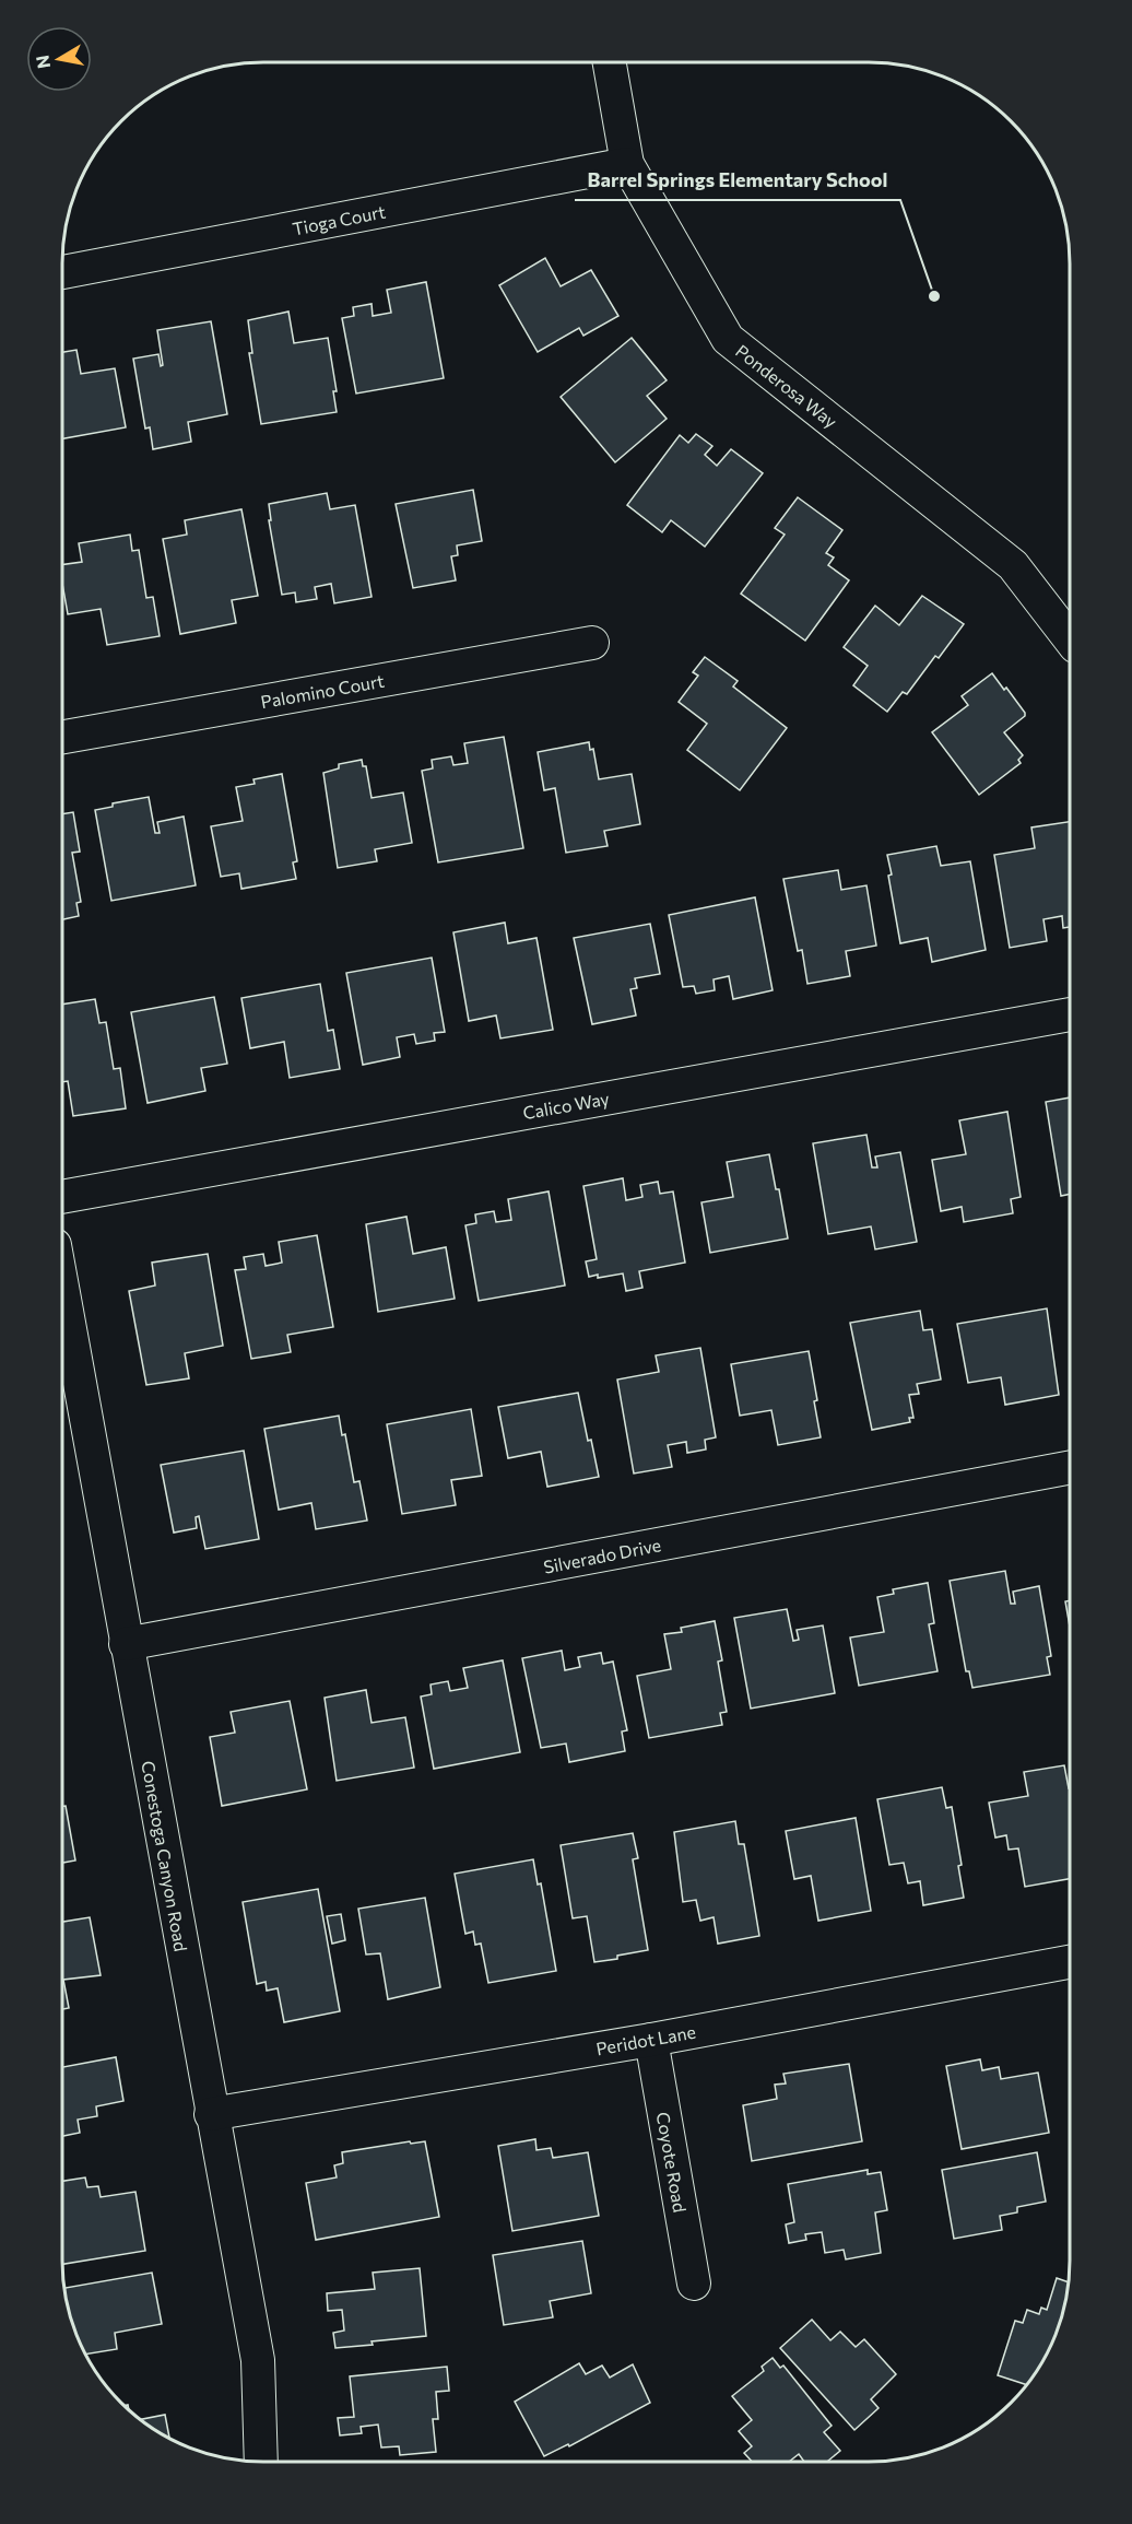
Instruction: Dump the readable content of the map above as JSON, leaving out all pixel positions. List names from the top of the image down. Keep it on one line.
{"streets":{"street":["Tioga Court","Ponderosa Way","Palomino Court","Calico Way","Silverado Drive","Conestoga Canyon Road","Peridot Lane","Coyote Road"]},"crossings":[["Tioga Court","Ponderosa Way"],["Silverado Drive","Conestoga Canyon Road"],["Conestoga Canyon Road","Peridot Lane"],["Peridot Lane","Coyote Road"]],"places":["Barrel Springs Elementary School"],"north":"left"}
